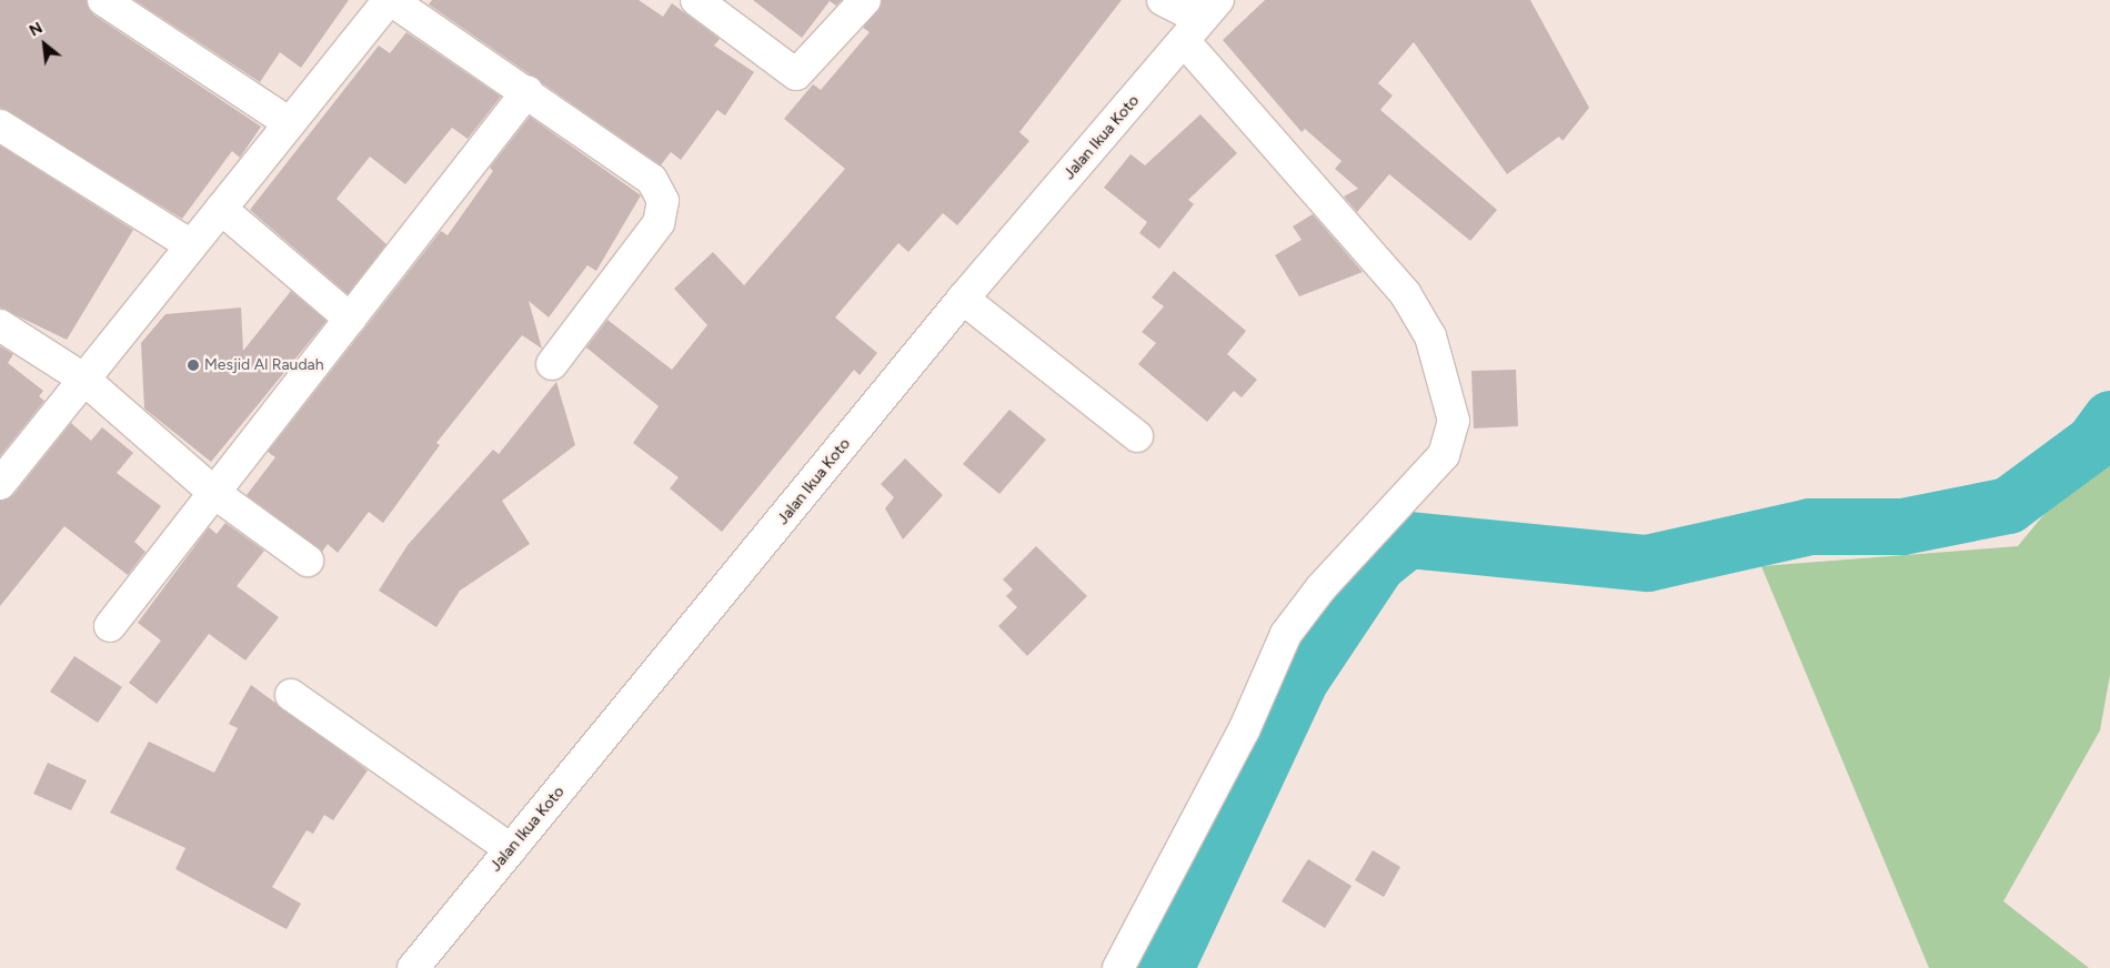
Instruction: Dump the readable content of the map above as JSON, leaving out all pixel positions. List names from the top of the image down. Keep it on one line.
{"streets":{"street":["Jalan Ikua Koto"]},"places":["Mesjid Al Raudah"],"north":"top left"}
